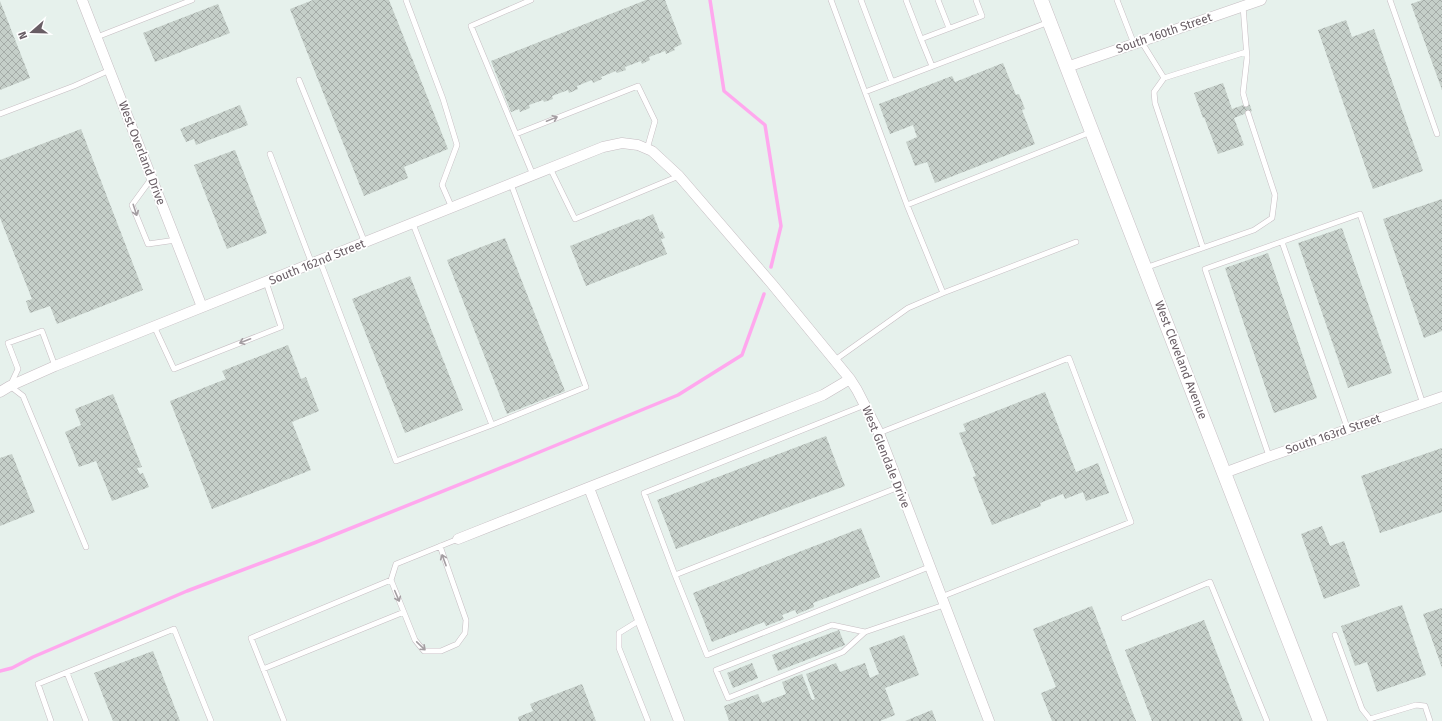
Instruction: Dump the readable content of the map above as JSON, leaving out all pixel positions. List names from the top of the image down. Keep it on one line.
{"streets":{"main road":["West Cleveland Avenue"],"street":["South 160th Street","West Overland Drive","South 162nd Street","South 163rd Street","West Glendale Drive"]},"crossings":[["South 160th Street","West Cleveland Avenue"],["West Overland Drive","South 162nd Street"],["South 162nd Street","West Glendale Drive"],["West Cleveland Avenue","South 163rd Street"]],"north":"left"}
